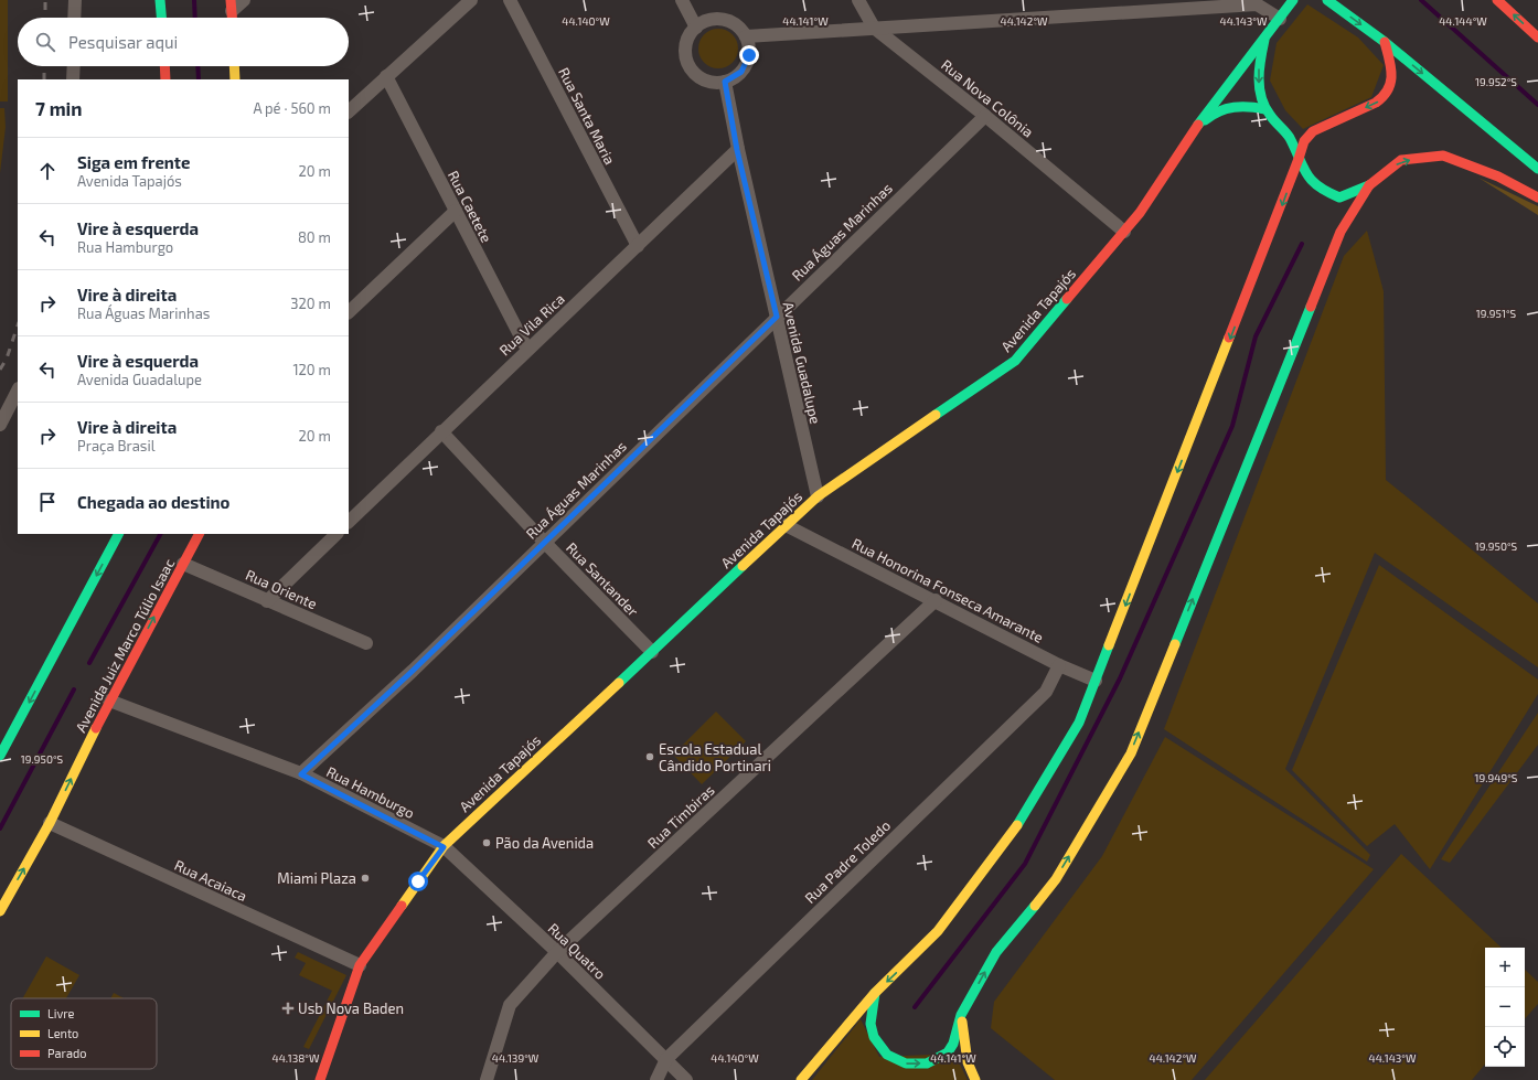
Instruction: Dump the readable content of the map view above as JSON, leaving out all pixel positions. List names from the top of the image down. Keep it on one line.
{"streets":{"main road":["Avenida Tapajós","Avenida Juiz Marco Túlio Isaac"],"street":["Rua Nova Colônia","Rua Santa Maria","Rua Caetete","Rua Águas Marinhas","Rua Vila Rica","Avenida Guadalupe","Rua Santander","Rua Oriente","Rua Honorina Fonseca Amarante","Rua Hamburgo","Rua Timbiras","Rua Padre Toledo","Rua Acaiaca","Rua Quatro"]},"crossings":[["Rua Nova Colônia","Rua Águas Marinhas"],["Rua Nova Colônia","Avenida Tapajós"],["Rua Santa Maria","Rua Vila Rica"],["Rua Caetete","Rua Vila Rica"],["Rua Águas Marinhas","Avenida Guadalupe"],["Rua Águas Marinhas","Rua Santander"],["Rua Águas Marinhas","Rua Hamburgo"],["Avenida Tapajós","Avenida Guadalupe"],["Avenida Tapajós","Rua Santander"],["Avenida Tapajós","Rua Honorina Fonseca Amarante"],["Avenida Tapajós","Rua Hamburgo"],["Avenida Tapajós","Rua Acaiaca"],["Avenida Tapajós","Rua Quatro"],["Rua Vila Rica","Avenida Guadalupe"],["Rua Vila Rica","Rua Santander"],["Rua Oriente","Avenida Juiz Marco Túlio Isaac"],["Rua Honorina Fonseca Amarante","Rua Timbiras"],["Rua Honorina Fonseca Amarante","Rua Padre Toledo"],["Avenida Juiz Marco Túlio Isaac","Rua Hamburgo"],["Avenida Juiz Marco Túlio Isaac","Rua Acaiaca"],["Rua Hamburgo","Rua Quatro"],["Rua Timbiras","Rua Quatro"],["Rua Padre Toledo","Rua Quatro"]],"places":{"other":["Escola Estadual Cândido Portinari","Pão da Avenida","Miami Plaza"],"health":["Usb Nova Baden"]},"legend":["Livre","Lento","Parado"],"page":{"search":"Pesquisar aqui","heading":["7 min","A pé · 560 m"],"list":[["Siga em frente","Avenida Tapajós","20 m"],["Vire à esquerda","Rua Hamburgo","80 m"],["Vire à direita","Rua Águas Marinhas","320 m"],["Vire à esquerda","Avenida Guadalupe","120 m"],["Vire à direita","Praça Brasil","20 m"],"Chegada ao destino"],"map_buttons":["+","−"]},"coordinates":["44.140°W","44.141°W","44.142°W","44.143°W","44.144°W","19.952°S","19.951°S","19.950°S","19.949°S","44.138°W","44.139°W"]}
